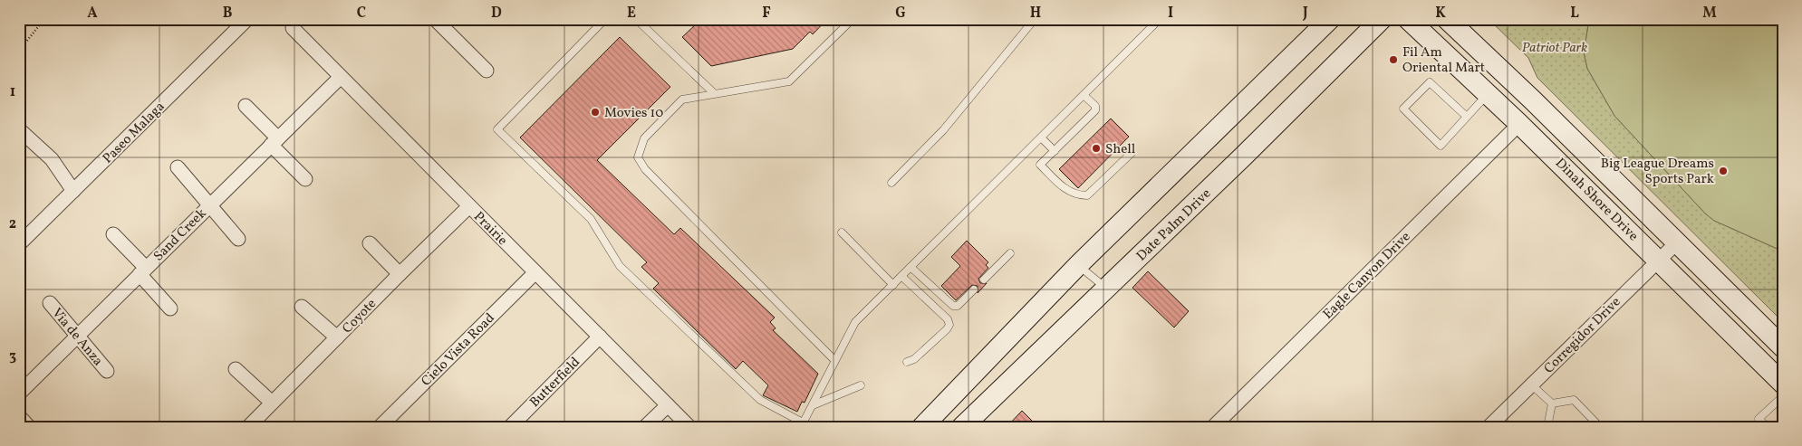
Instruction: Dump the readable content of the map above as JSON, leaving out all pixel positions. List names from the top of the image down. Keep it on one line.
{"streets":{"main road":["Dinah Shore Drive","Date Palm Drive"],"street":["Paseo Malaga","Prairie","Sand Creek","Eagle Canyon Drive","Coyote","Corregidor Drive","Via de Anza","Cielo Vista Road","Butterfield"]},"crossings":[["Dinah Shore Drive","Eagle Canyon Drive"],["Dinah Shore Drive","Corregidor Drive"],["Prairie","Sand Creek"],["Prairie","Coyote"],["Prairie","Cielo Vista Road"],["Prairie","Butterfield"],["Sand Creek","Via de Anza"]],"parks":["Patriot Park"],"places":["Fil Am Oriental Mart","Movies 10","Shell","Big League Dreams Sports Park"],"grid":{"columns":["A","B","C","D","E","F","G","H","I","J","K","L","M"],"rows":["1","2","3"]}}
